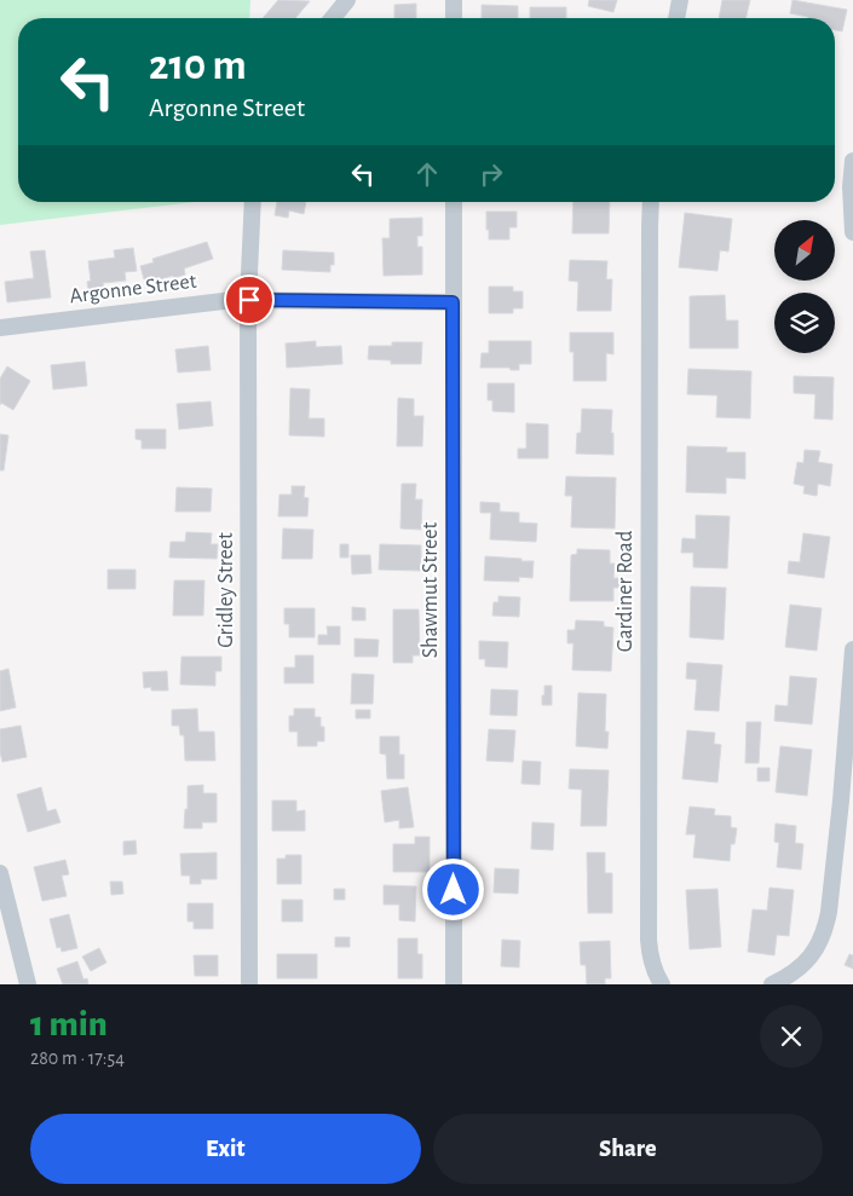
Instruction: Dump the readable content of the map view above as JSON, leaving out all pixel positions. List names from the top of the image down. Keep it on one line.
{"streets":{"street":["Argonne Street","Gridley Street","Shawmut Street","Gardiner Road"]},"crossings":[["Argonne Street","Gridley Street"],["Argonne Street","Shawmut Street"]],"north":"top right","page":{"turn":["210 m","Argonne Street"],"heading":["1 min","280 m · 17:54"],"buttons":["Exit","Share"]}}
